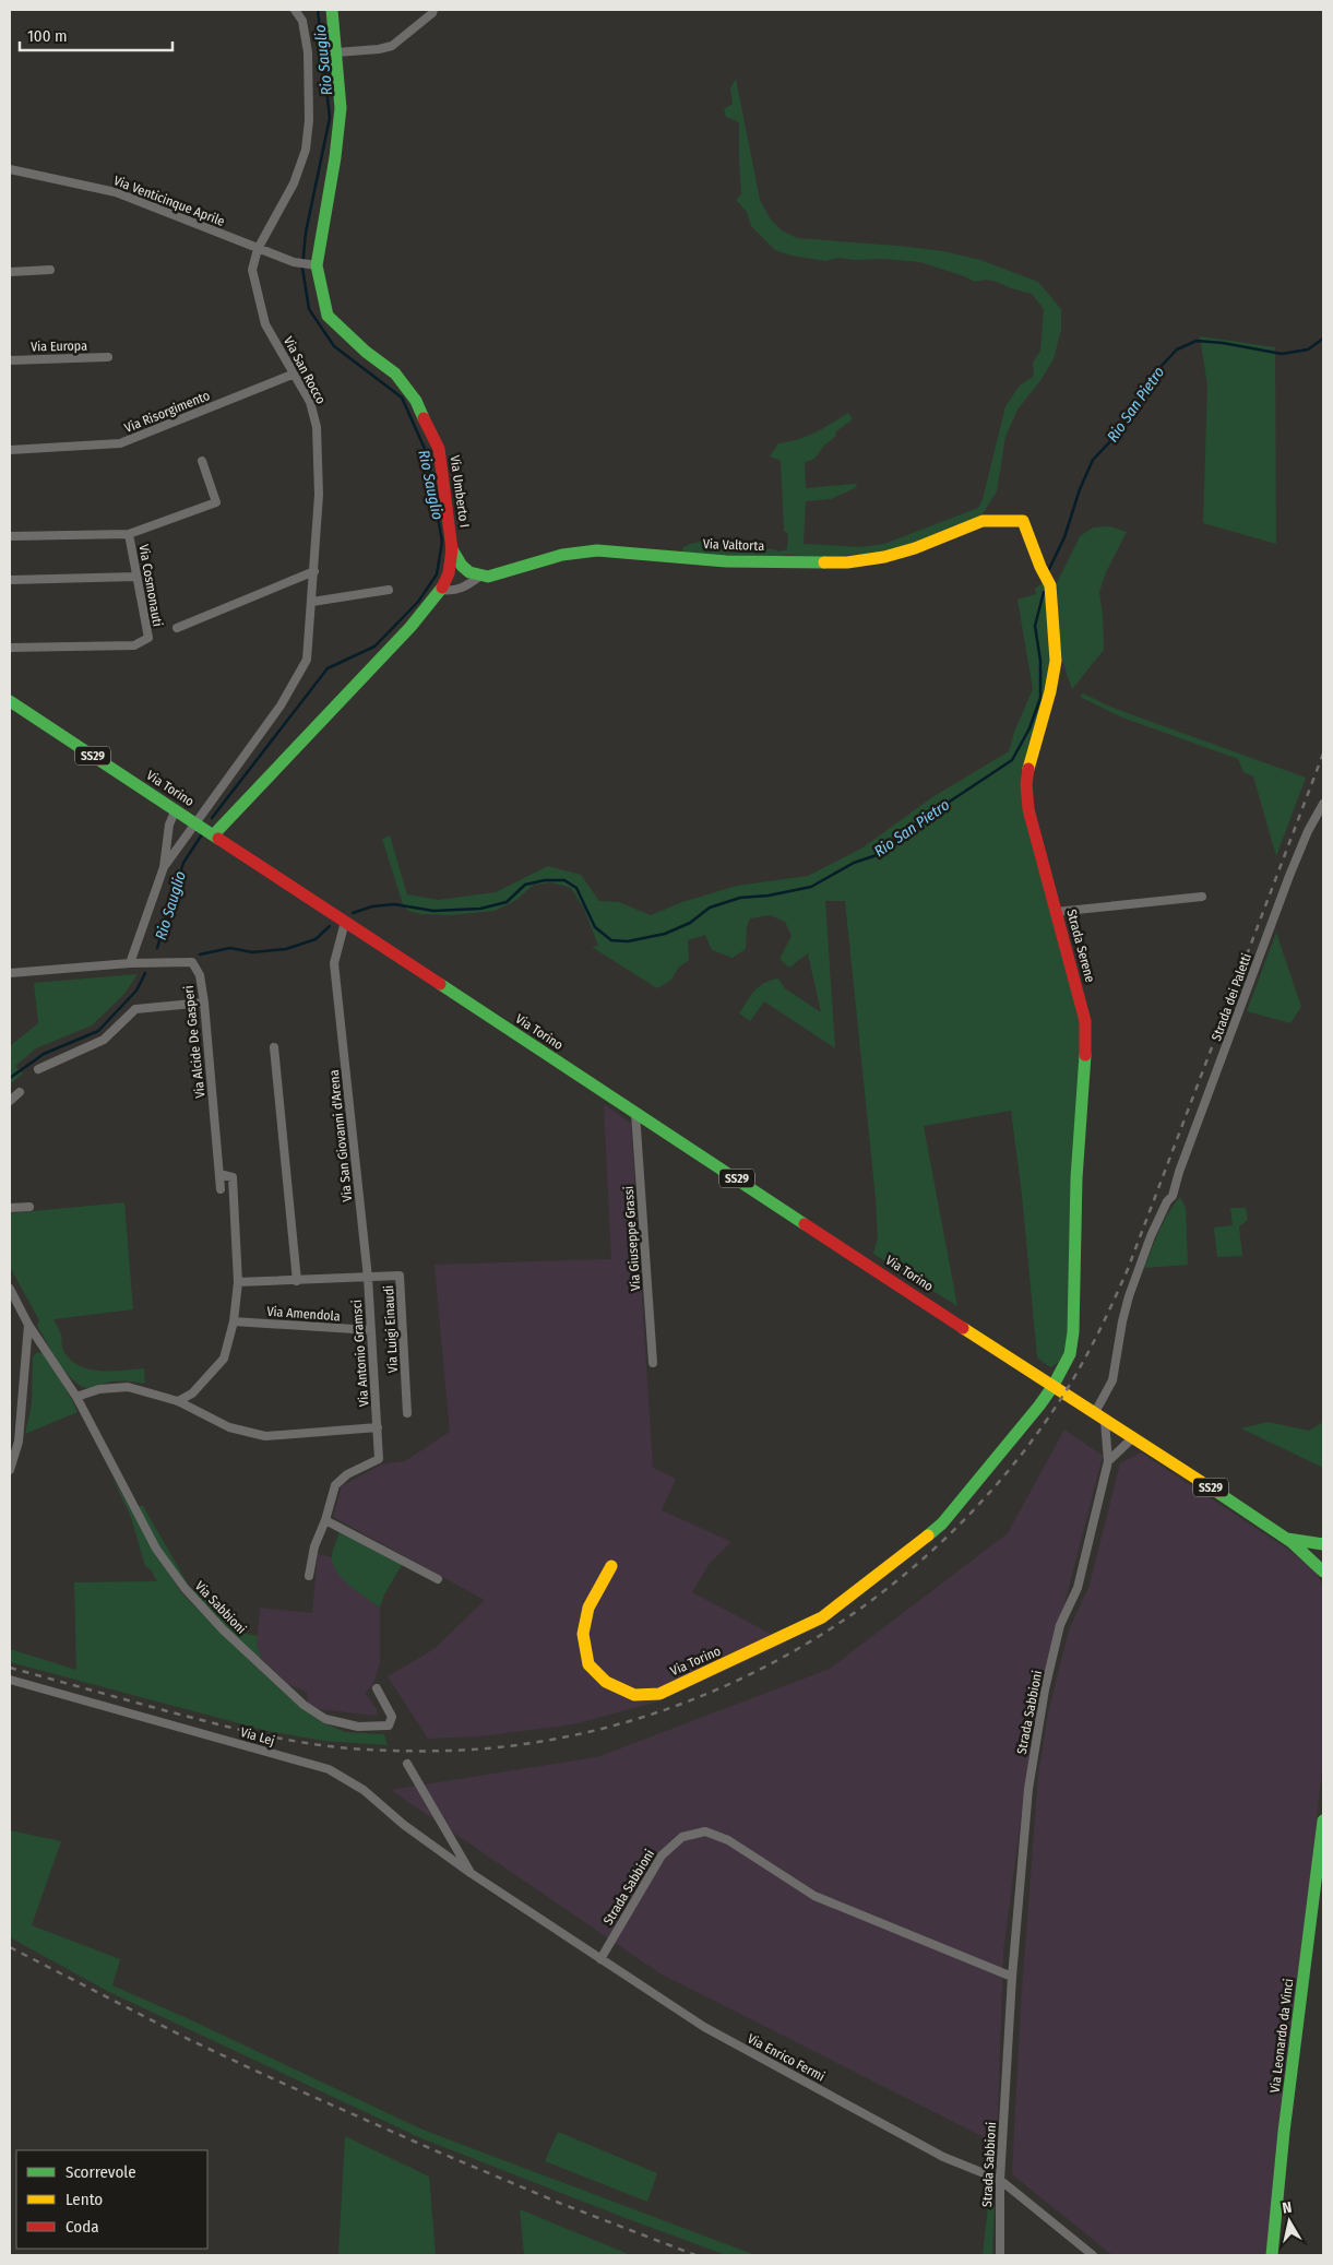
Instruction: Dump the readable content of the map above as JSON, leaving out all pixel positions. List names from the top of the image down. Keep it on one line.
{"streets":{"street":["Via Venticinque Aprile","Via Europa","Via San Rocco","Via Risorgimento","Via Umberto I","Via Valtorta","Via Cosmonauti","SS29","Via Torino","Strada Serene","Strada dei Paletti","Via Alcide De Gasperi","Via San Giovanni d'Arena","Via Giuseppe Grassi","Via Amendola","Via Luigi Einaudi","Via Antonio Gramsci","Via Sabbioni","Strada Sabbioni","Via Lej","Via Leonardo da Vinci","Via Enrico Fermi"]},"crossings":[["Via Venticinque Aprile","Via San Rocco"],["Via Venticinque Aprile","Via Umberto I"],["Via San Rocco","Via Risorgimento"],["Via San Rocco","Via Torino"],["Via Umberto I","Via Valtorta"],["Via Umberto I","Via Torino"],["Via Valtorta","Strada Serene"],["Via Torino","Strada Serene"],["Via Torino","Strada dei Paletti"],["Via Torino","Via San Giovanni d'Arena"],["Via Torino","Via Giuseppe Grassi"],["Via Torino","Strada Sabbioni"],["Via San Giovanni d'Arena","Via Luigi Einaudi"],["Via San Giovanni d'Arena","Via Antonio Gramsci"],["Via Amendola","Via Antonio Gramsci"],["Via Luigi Einaudi","Via Antonio Gramsci"],["Strada Sabbioni","Via Enrico Fermi"],["Via Lej","Via Enrico Fermi"]],"water":["Rio Sauglio","Rio San Pietro"],"legend":["Scorrevole","Lento","Coda"],"scale_bar":"100 m","north":"top"}
